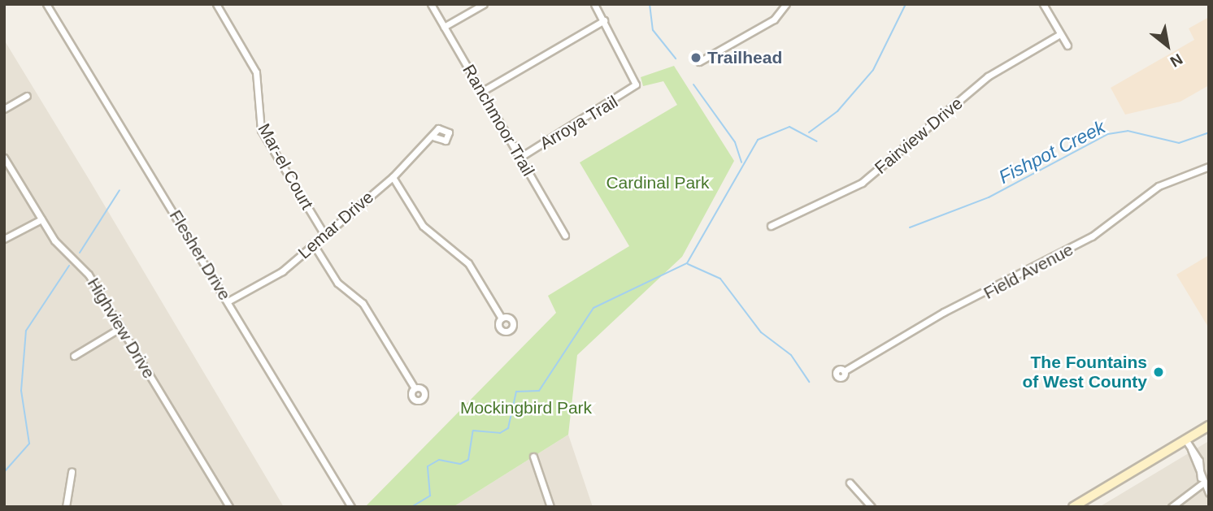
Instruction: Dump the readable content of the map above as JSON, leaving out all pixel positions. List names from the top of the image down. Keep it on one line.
{"streets":{"street":["Ranchmoor Trail","Arroya Trail","Fairview Drive","Mar-el Court","Lemar Drive","Flesher Drive","Field Avenue","Highview Drive"]},"crossings":[["Ranchmoor Trail","Arroya Trail"],["Mar-el Court","Lemar Drive"],["Lemar Drive","Flesher Drive"]],"water":["Fishpot Creek"],"parks":["Cardinal Park","Mockingbird Park"],"places":["Trailhead","The Fountains of West County"],"north":"bottom right"}
